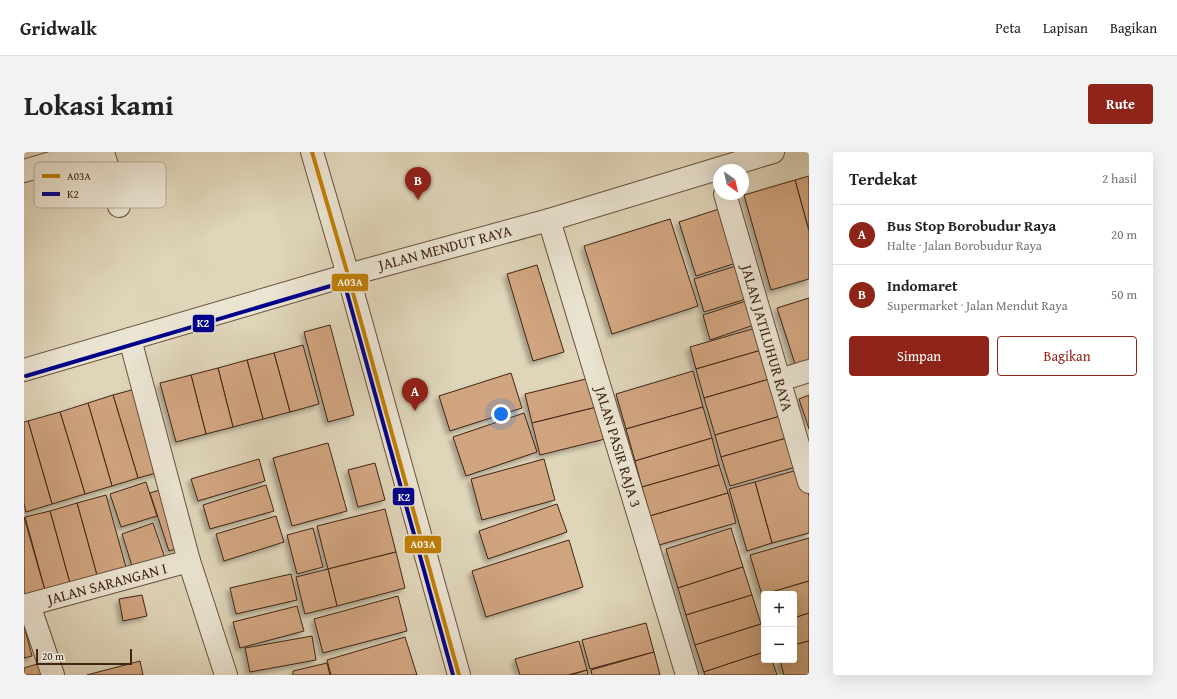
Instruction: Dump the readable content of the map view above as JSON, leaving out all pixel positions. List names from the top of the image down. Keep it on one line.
{"streets":{"street":["JALAN MENDUT RAYA","JALAN JATILUHUR RAYA","JALAN PASIR RAJA 3","JALAN SARANGAN I"]},"crossings":[["JALAN MENDUT RAYA","JALAN PASIR RAJA 3"]],"lines":["transit line A03A","transit line K2"],"legend":["A03A","K2"],"scale_bar":"20 m","north":"bottom right","page":{"header":"Gridwalk","nav":["Peta","Lapisan","Bagikan"],"title":"Lokasi kami","buttons":["Rute",["Simpan","Bagikan"]],"heading":["Terdekat","2 hasil"],"pins":["B","A"],"list":[{"mark":"A","name":"Bus Stop Borobudur Raya","note":"Halte · Jalan Borobudur Raya","value":"20 m"},{"mark":"B","name":"Indomaret","note":"Supermarket · Jalan Mendut Raya","value":"50 m"}],"map_buttons":["+","−"],"scale":"20 m"}}
